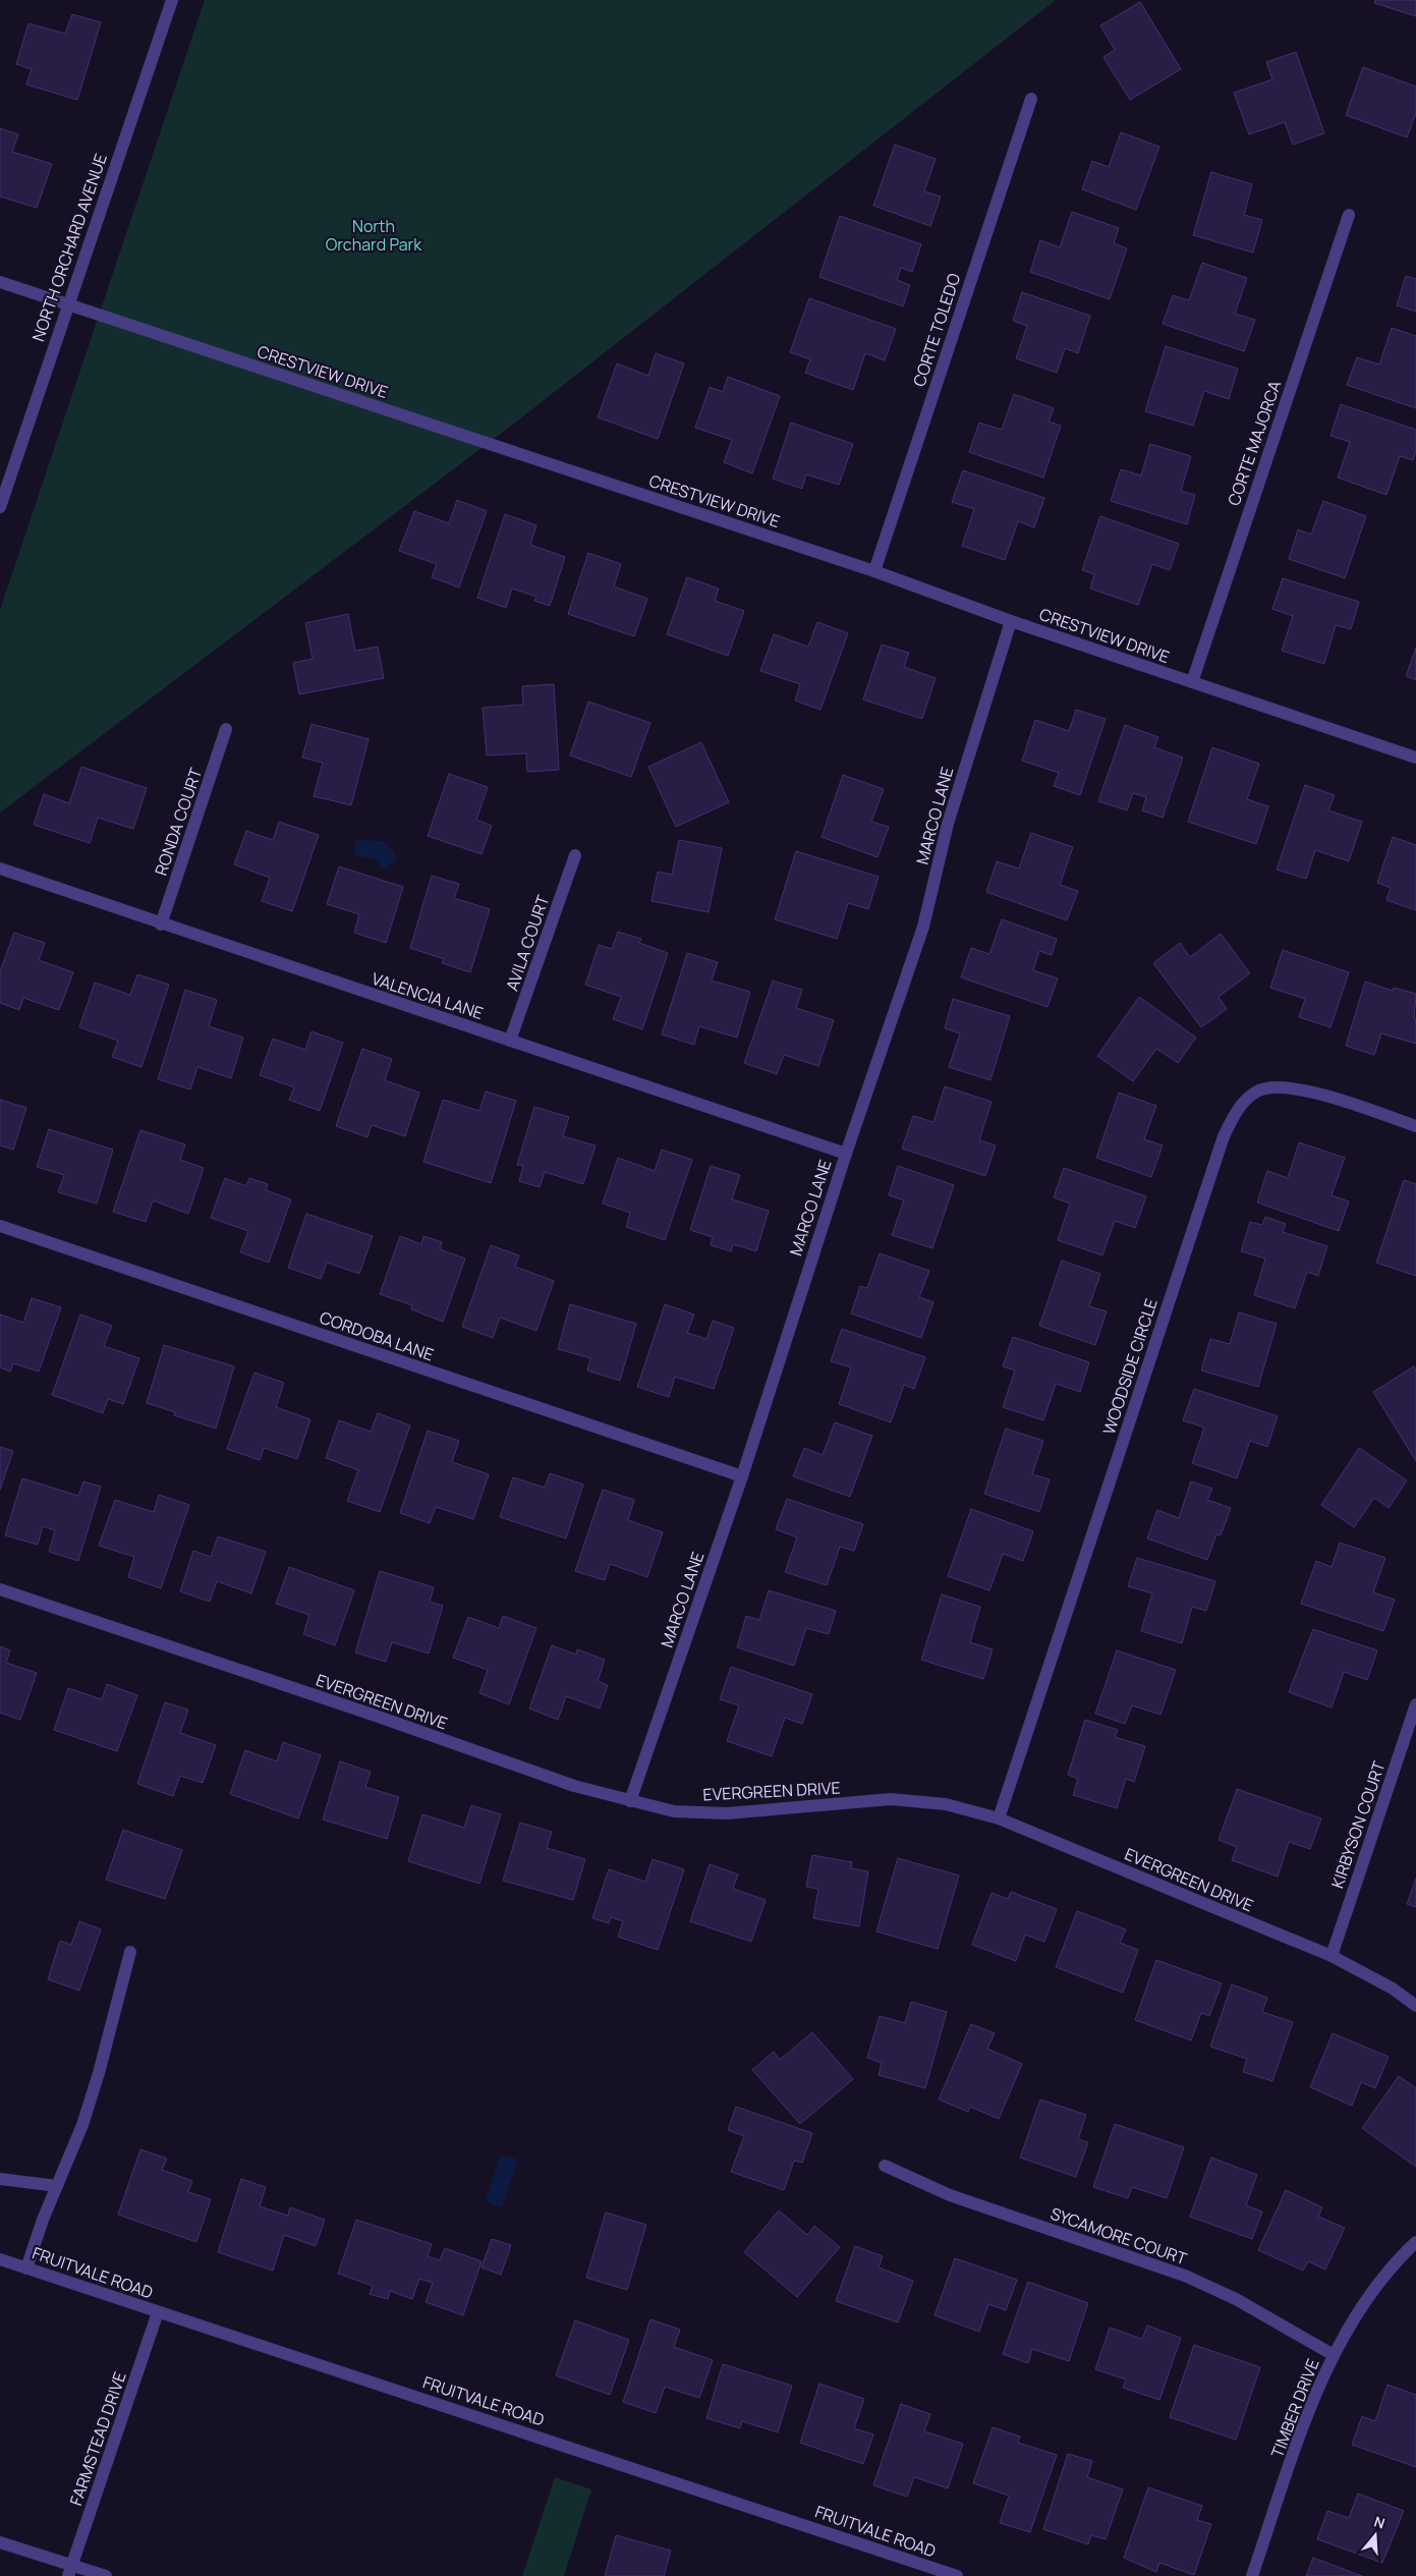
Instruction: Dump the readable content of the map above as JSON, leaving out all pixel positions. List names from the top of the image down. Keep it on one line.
{"streets":{"street":["NORTH ORCHARD AVENUE","CORTE TOLEDO","CRESTVIEW DRIVE","CORTE MAJORCA","MARCO LANE","RONDA COURT","AVILA COURT","VALENCIA LANE","CORDOBA LANE","WOODSIDE CIRCLE","EVERGREEN DRIVE","KIRBYSON COURT","SYCAMORE COURT","FRUITVALE ROAD","TIMBER DRIVE","FARMSTEAD DRIVE"]},"crossings":[["NORTH ORCHARD AVENUE","CRESTVIEW DRIVE"],["CORTE TOLEDO","CRESTVIEW DRIVE"],["CRESTVIEW DRIVE","CORTE MAJORCA"],["CRESTVIEW DRIVE","MARCO LANE"],["MARCO LANE","VALENCIA LANE"],["MARCO LANE","CORDOBA LANE"],["MARCO LANE","EVERGREEN DRIVE"],["RONDA COURT","VALENCIA LANE"],["AVILA COURT","VALENCIA LANE"],["WOODSIDE CIRCLE","EVERGREEN DRIVE"],["EVERGREEN DRIVE","KIRBYSON COURT"],["SYCAMORE COURT","TIMBER DRIVE"],["FRUITVALE ROAD","FARMSTEAD DRIVE"]],"parks":["North Orchard Park"],"north":"top"}
